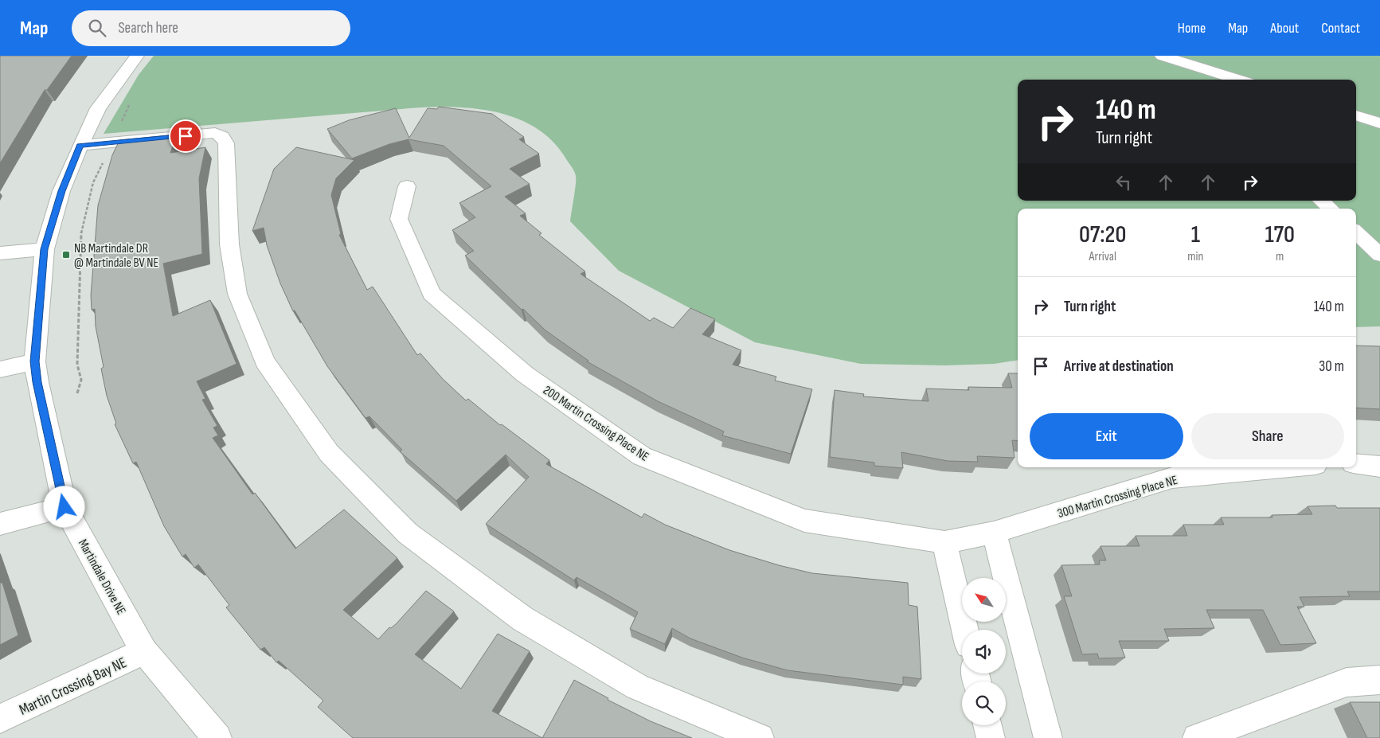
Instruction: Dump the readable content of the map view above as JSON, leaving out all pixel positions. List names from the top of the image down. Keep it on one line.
{"streets":{"street":["200 Martin Crossing Place NE","300 Martin Crossing Place NE","Martindale Drive NE","Martin Crossing Bay NE"]},"crossings":[["200 Martin Crossing Place NE","300 Martin Crossing Place NE"],["Martindale Drive NE","Martin Crossing Bay NE"]],"places":{"transit":["NB Martindale DR @ Martindale BV NE"]},"north":"top left","page":{"header":"Map","search":"Search here","nav":["Home","Map","About","Contact"],"turn":["140 m","Turn right"],"eta":["07:20","Arrival","1","min","170","m"],"list":[{"name":"Turn right","value":"140 m"},{"name":"Arrive at destination","value":"30 m"}],"buttons":["Exit","Share"]}}
